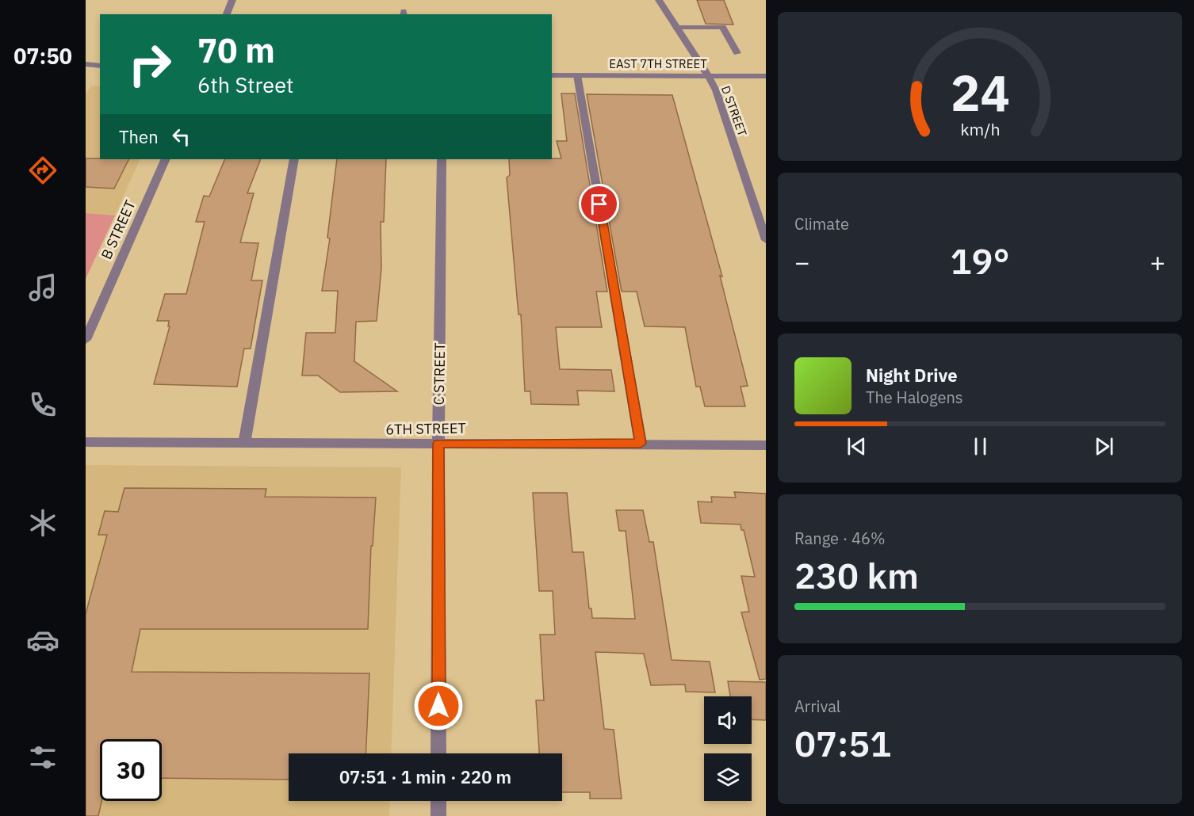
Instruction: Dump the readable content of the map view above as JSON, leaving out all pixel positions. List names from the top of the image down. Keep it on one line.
{"streets":{"street":["EAST 7TH STREET","D STREET","B STREET","C STREET","6TH STREET"]},"crossings":[["EAST 7TH STREET","D STREET"],["C STREET","6TH STREET"]],"page":{"tabs":"07:50","turn":["70 m","6th Street"],"then":"Then","tile":["Climate",["Range · 46%","230 km"],["Arrival","07:51"]],"heat":["−","19°","+"],"song":["Night Drive","The Halogens"],"limit":"30","trip":"07:51 · 1 min · 220 m","gauge":["24","km/h"]}}
